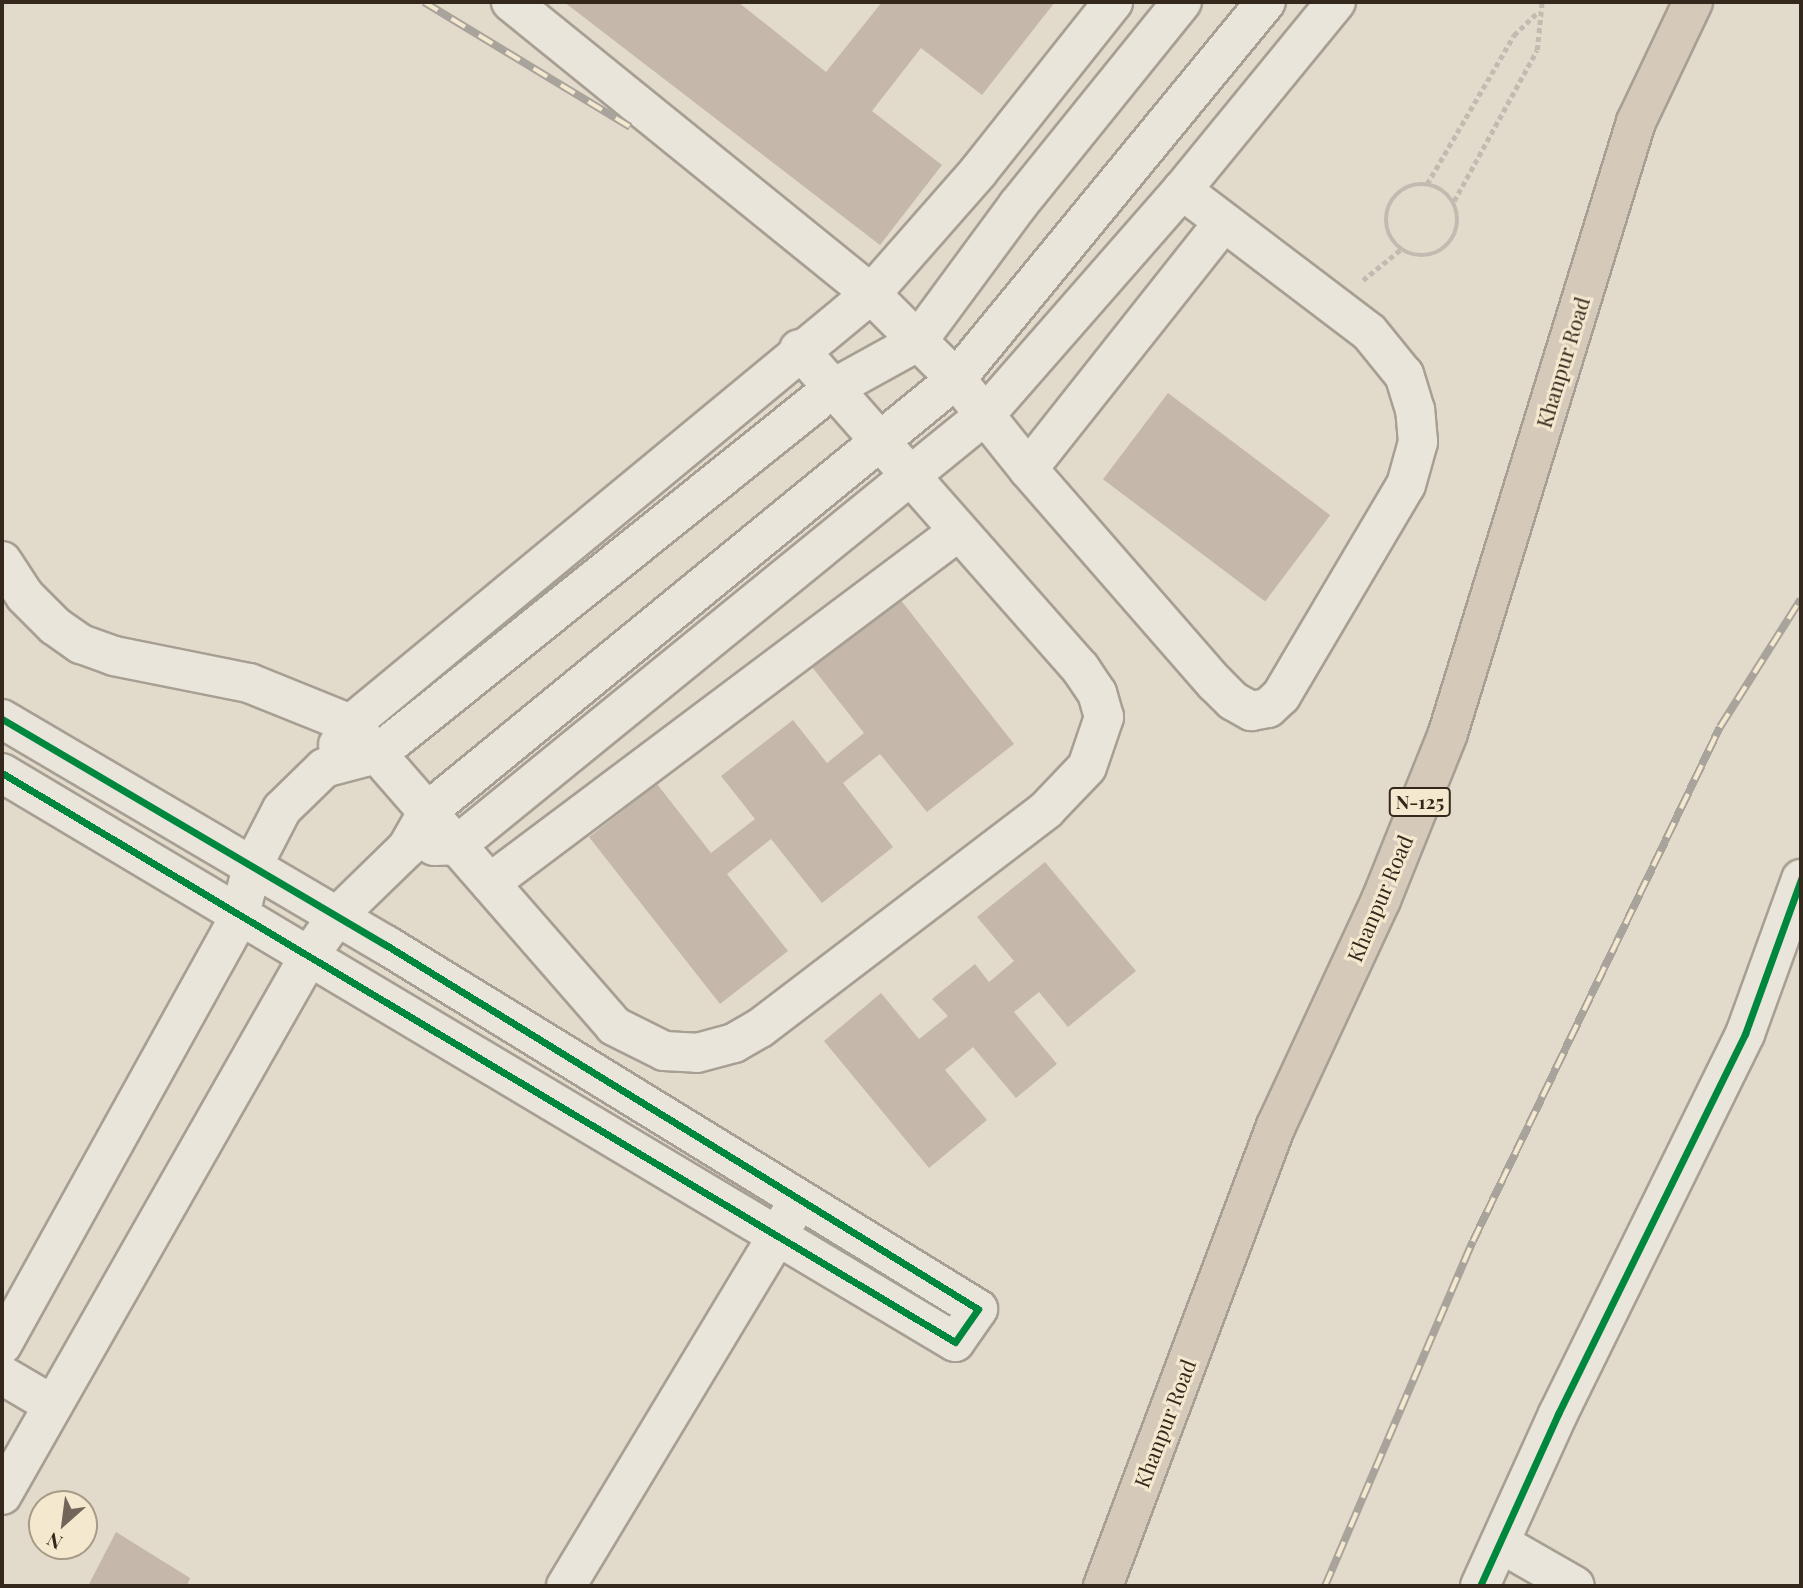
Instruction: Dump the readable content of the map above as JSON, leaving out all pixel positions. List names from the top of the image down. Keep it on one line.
{"streets":{"highway":["Khanpur Road","N-125"]},"north":"bottom left"}
